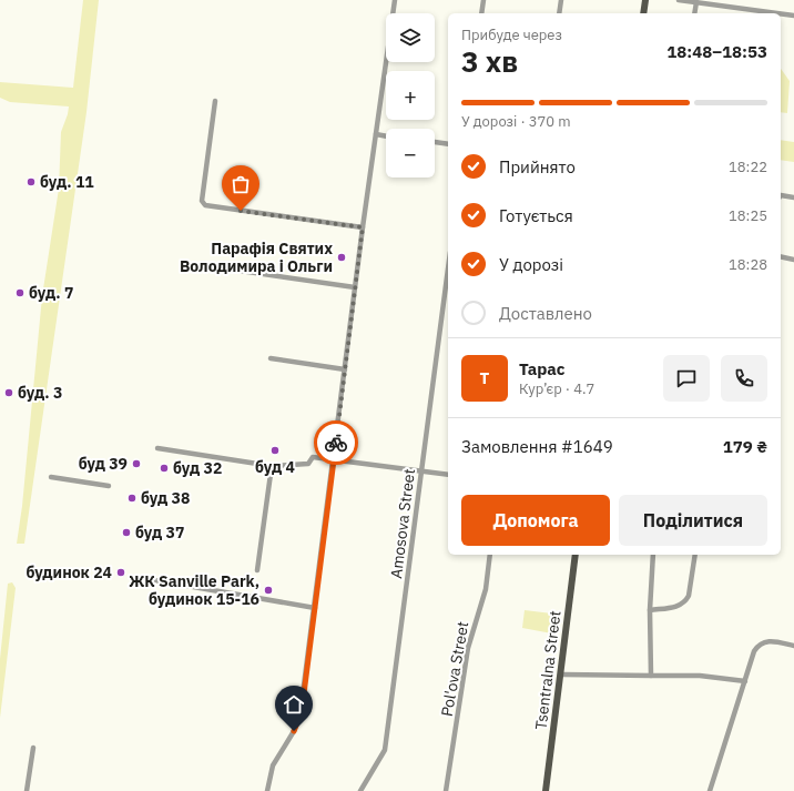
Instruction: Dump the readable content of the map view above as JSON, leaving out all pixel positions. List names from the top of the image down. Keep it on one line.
{"streets":{"main road":["Tsentralna Street"],"street":["Amosova Street","Pol'ova Street"]},"places":["буд. 11","Парафія Святих Володимира і Ольги","буд. 7","буд. 3","буд 4","буд 39","буд 32","буд 38","буд 37","будинок 24","ЖК Sanville Park, будинок 15-16"],"page":{"map_buttons":["+","−"],"heading":["3 хв","Прибуде через","18:48–18:53"],"panel":["Тарас","Кур’єр · 4.7","Замовлення #1649","179 ₴"],"bar":"У дорозі · 370 m","list":[["Прийнято","18:22"],["Готується","18:25"],["У дорозі","18:28"],"Доставлено"],"round":"Т","buttons":["Допомога","Поділитися"]}}
